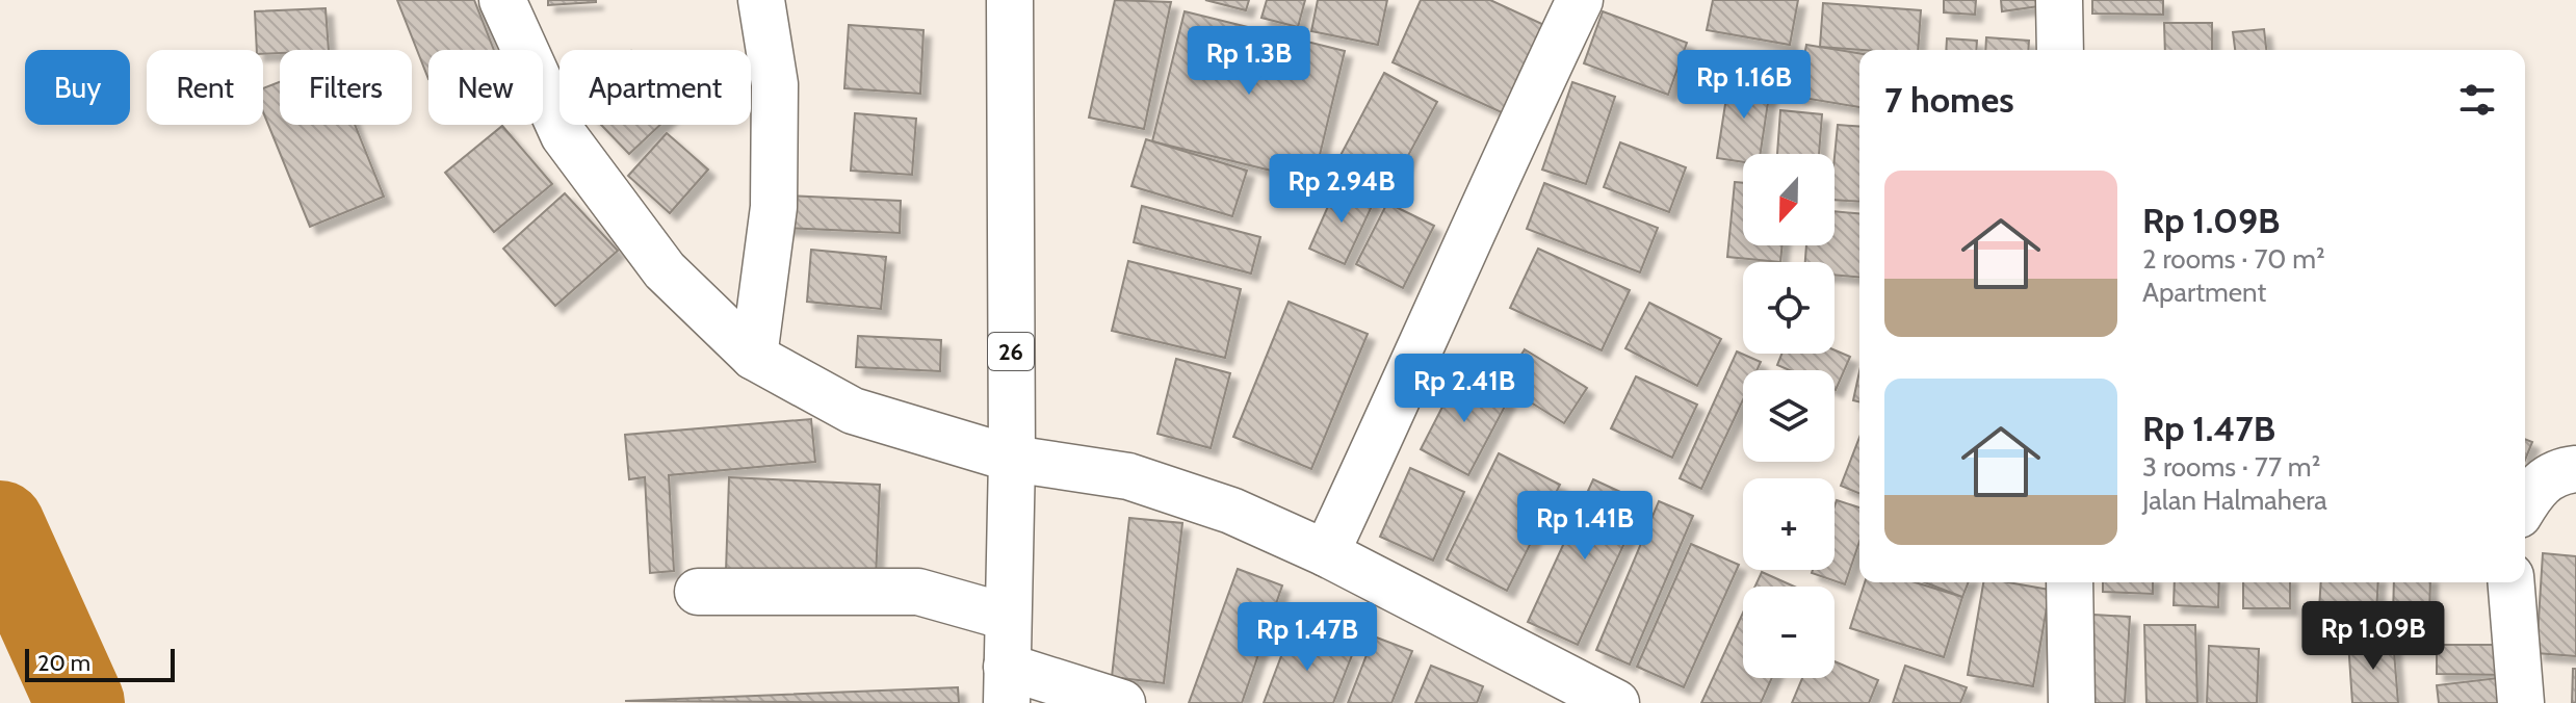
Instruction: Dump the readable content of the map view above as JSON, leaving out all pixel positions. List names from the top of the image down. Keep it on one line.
{"streets":{"main road":["26"]},"scale_bar":"20 m","north":"bottom","page":{"price":["Rp 1.3B","Rp 1.16B","Rp 2.94B","Rp 2.41B","Rp 1.41B","Rp 1.09B","Rp 1.47B"],"chip":["Buy","Rent","Filters","New","Apartment"],"heading":"7 homes","list":[{"name":"Rp 1.09B","note":"2 rooms · 70 m² · Apartment"},{"name":"Rp 1.47B","note":"3 rooms · 77 m² · Jalan Halmahera"}],"map_buttons":["+","−"],"scale":"20 m"}}
